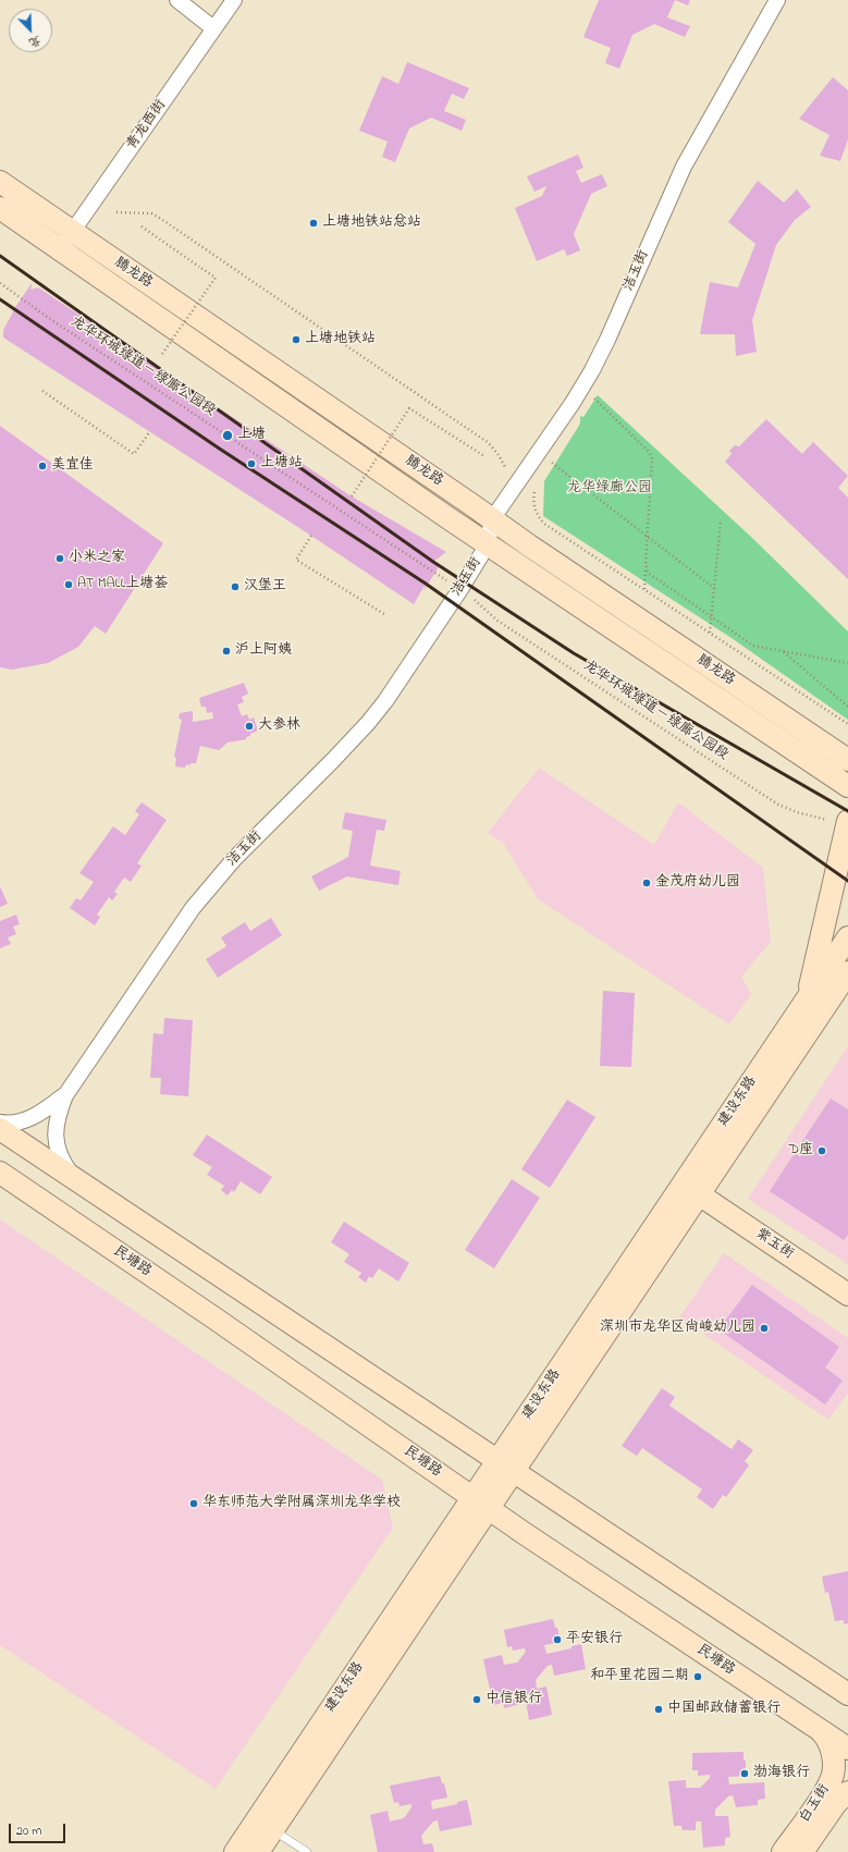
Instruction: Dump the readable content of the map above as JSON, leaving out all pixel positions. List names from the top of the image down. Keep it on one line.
{"streets":{"main road":["腾龙路","建设东路","紫玉街","民塘路","白玉街"],"street":["青龙西街","洁玉街"],"path":["龙华环城绿道－绿廊公园段"]},"crossings":[["青龙西街","腾龙路"],["洁玉街","腾龙路"],["建设东路","紫玉街"],["建设东路","民塘路"],["民塘路","白玉街"]],"parks":["龙华绿廊公园"],"places":["上塘地铁站总站","上塘地铁站","上塘","上塘站","美宜佳","小米之家","AT MALL上塘荟","汉堡王","沪上阿姨","大参林","金茂府幼儿园","D座","深圳市龙华区尚峻幼儿园","华东师范大学附属深圳龙华学校","平安银行","和平里花园二期","中信银行","中国邮政储蓄银行","渤海银行"],"scale_bar":"20 m","north":"bottom right"}
